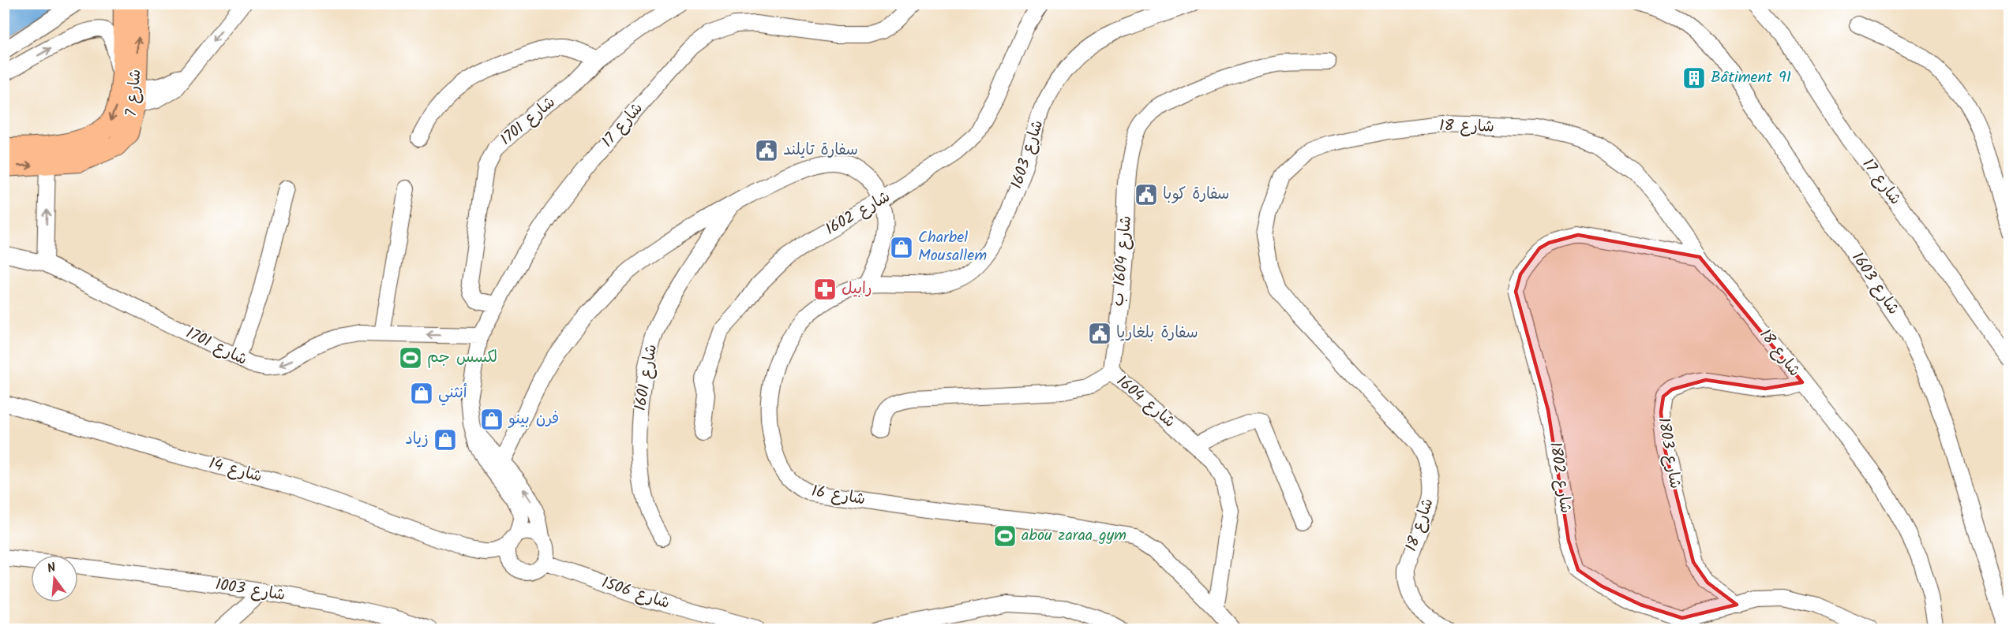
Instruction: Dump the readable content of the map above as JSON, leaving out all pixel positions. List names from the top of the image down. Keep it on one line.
{"streets":{"main road":["شارع 7"],"street":["شارع 1701","شارع 17","شارع 18","شارع 1603","شارع 1602","شارع 1604 ب","شارع 1601","شارع 1604","شارع 1803","شارع 14","شارع 1802","شارع 16","شارع 1003","شارع 1506"]},"crossings":[["شارع 1701","شارع 17"],["شارع 17","شارع 1506"],["شارع 18","شارع 1803"],["شارع 18","شارع 1802"],["شارع 1603","شارع 16"],["شارع 1604 ب","شارع 1604"],["شارع 1604","شارع 16"],["شارع 1803","شارع 1802"]],"places":{"building":["Bâtiment 91"],"public building":["سفارة تايلند","سفارة كوبا","سفارة بلغاريا"],"shop":["Charbel Mousallem","أنثني","فرن بينو","زياد"],"pharmacy":["رابيل"],"sports":["لكسس جم","abou zaraa gym"]},"north":"top"}
